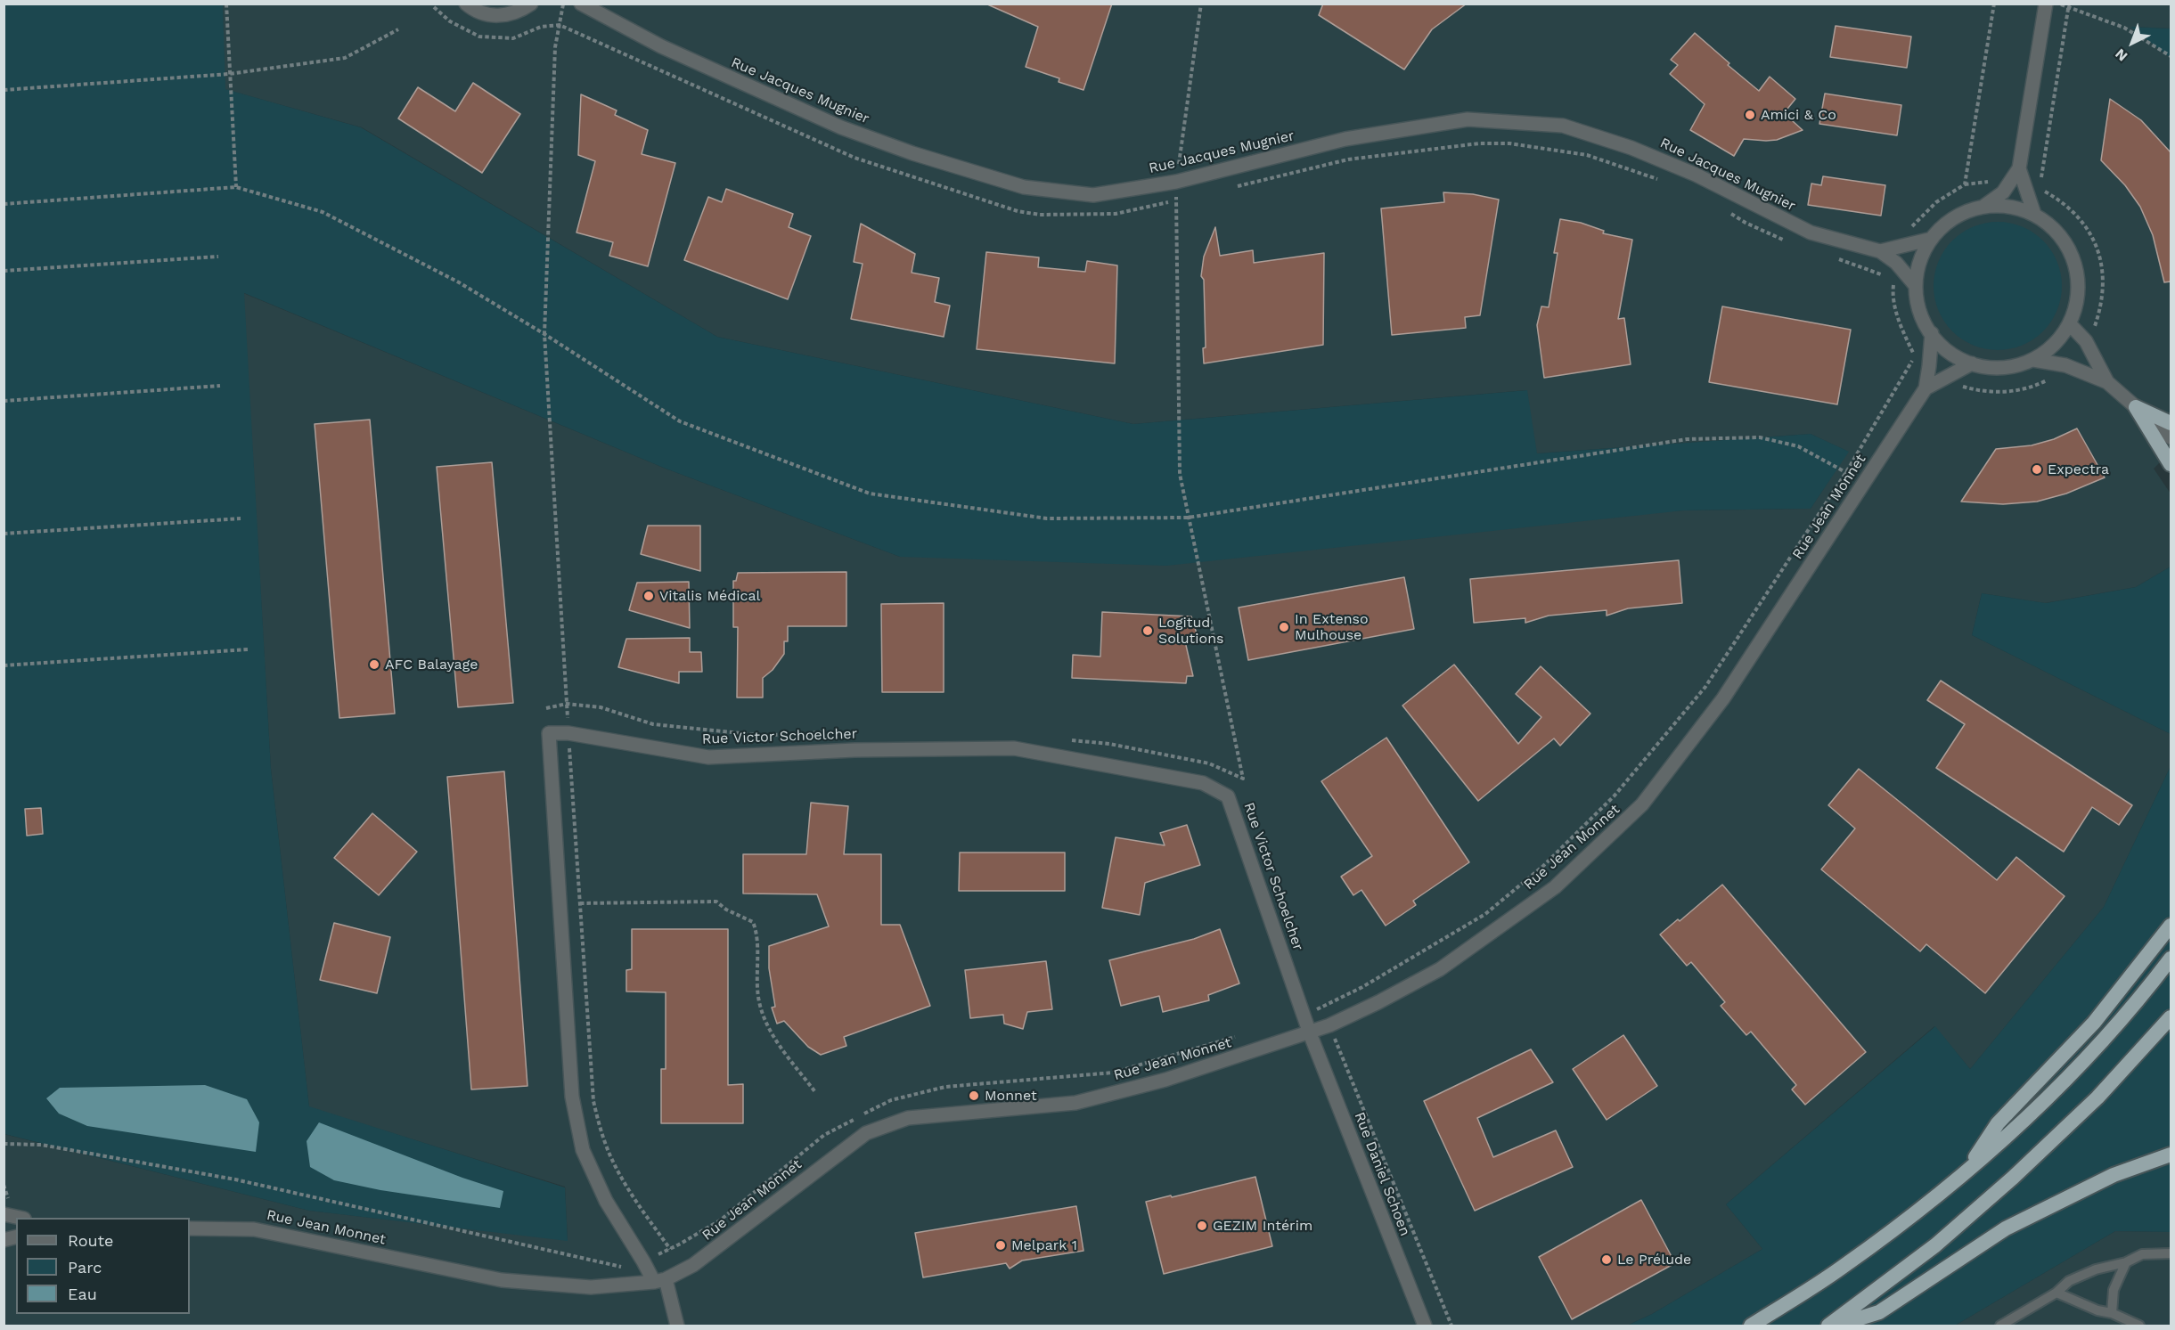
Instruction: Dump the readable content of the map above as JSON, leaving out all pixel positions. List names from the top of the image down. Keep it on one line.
{"streets":{"street":["Rue Jacques Mugnier","Rue Jean Monnet","Rue Victor Schoelcher","Rue Daniel Schoen"]},"crossings":[["Rue Jacques Mugnier","Rue Jean Monnet"],["Rue Jean Monnet","Rue Victor Schoelcher"],["Rue Jean Monnet","Rue Daniel Schoen"],["Rue Victor Schoelcher","Rue Daniel Schoen"]],"places":["Amici & Co","Expectra","Vitalis Médical","In Extenso Mulhouse","Logitud Solutions","AFC Balayage","Monnet","GEZIM Intérim","Melpark 1","Le Prélude"],"legend":["Route","Parc","Eau"],"north":"bottom left"}
